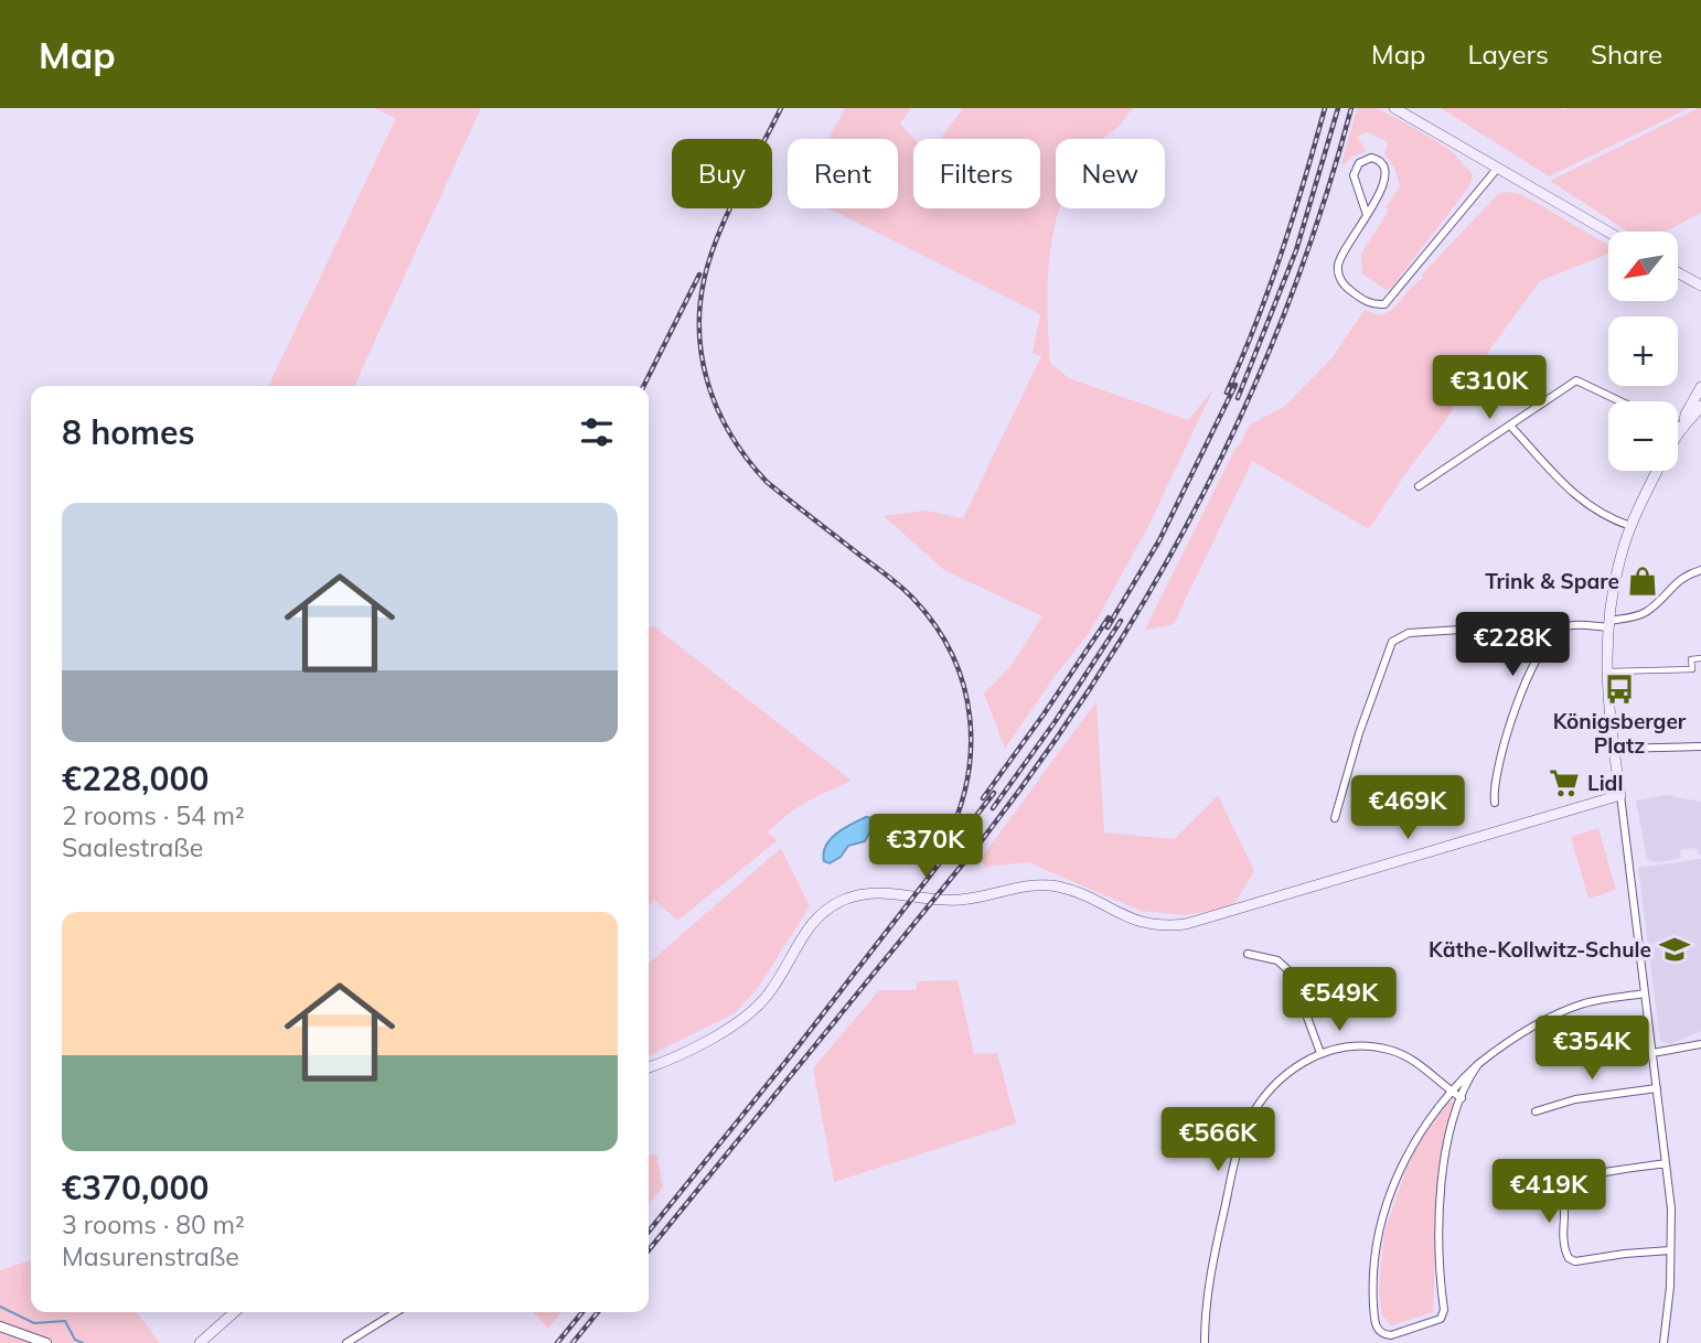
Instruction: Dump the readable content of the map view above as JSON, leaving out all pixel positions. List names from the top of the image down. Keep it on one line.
{"places":{"shop":["Trink & Spare"],"bus stop":["Königsberger Platz"],"supermarket":["Lidl"],"school or university":["Käthe-Kollwitz-Schule"]},"north":"bottom left","page":{"header":"Map","nav":["Map","Layers","Share"],"chip":["Buy","Rent","Filters","New"],"map_buttons":["+","−"],"price":["€310K","€228K","€469K","€370K","€549K","€354K","€566K","€419K"],"heading":"8 homes","list":[{"name":"€228,000","note":"2 rooms · 54 m² · Saalestraße"},{"name":"€370,000","note":"3 rooms · 80 m² · Masurenstraße"}]}}
